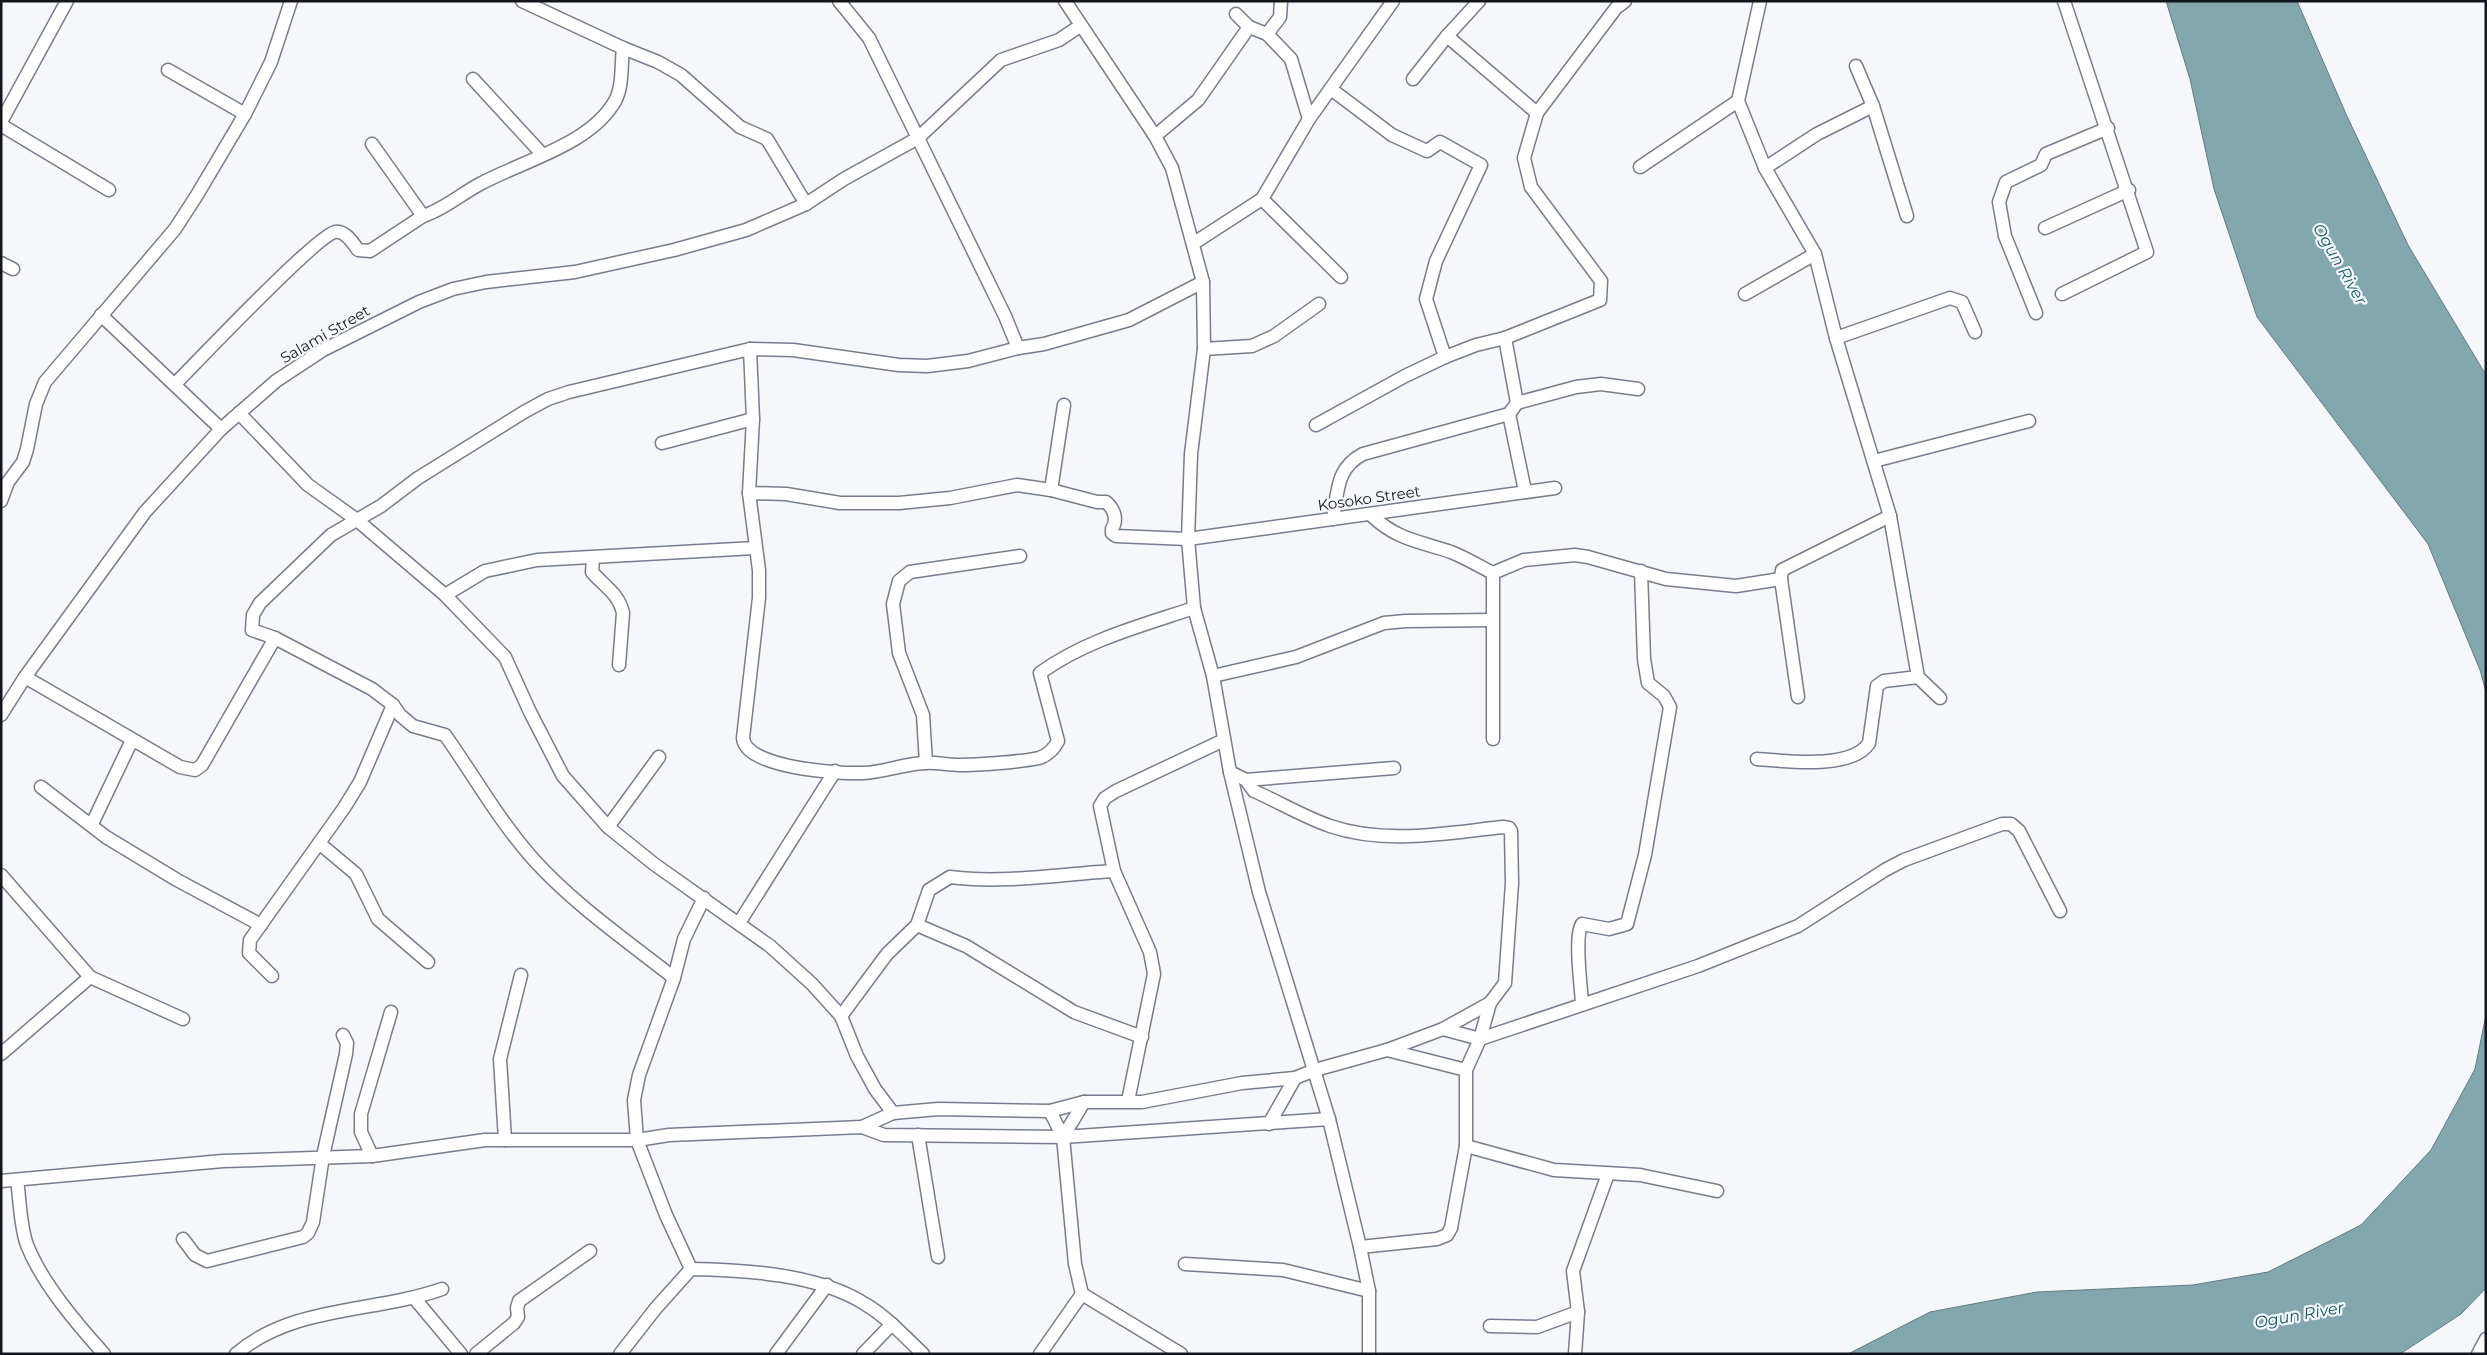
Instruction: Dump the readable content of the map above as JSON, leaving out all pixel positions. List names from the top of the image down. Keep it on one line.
{"streets":{"street":["Salami Street","Kosoko Street"]},"water":["Ogun River"]}
